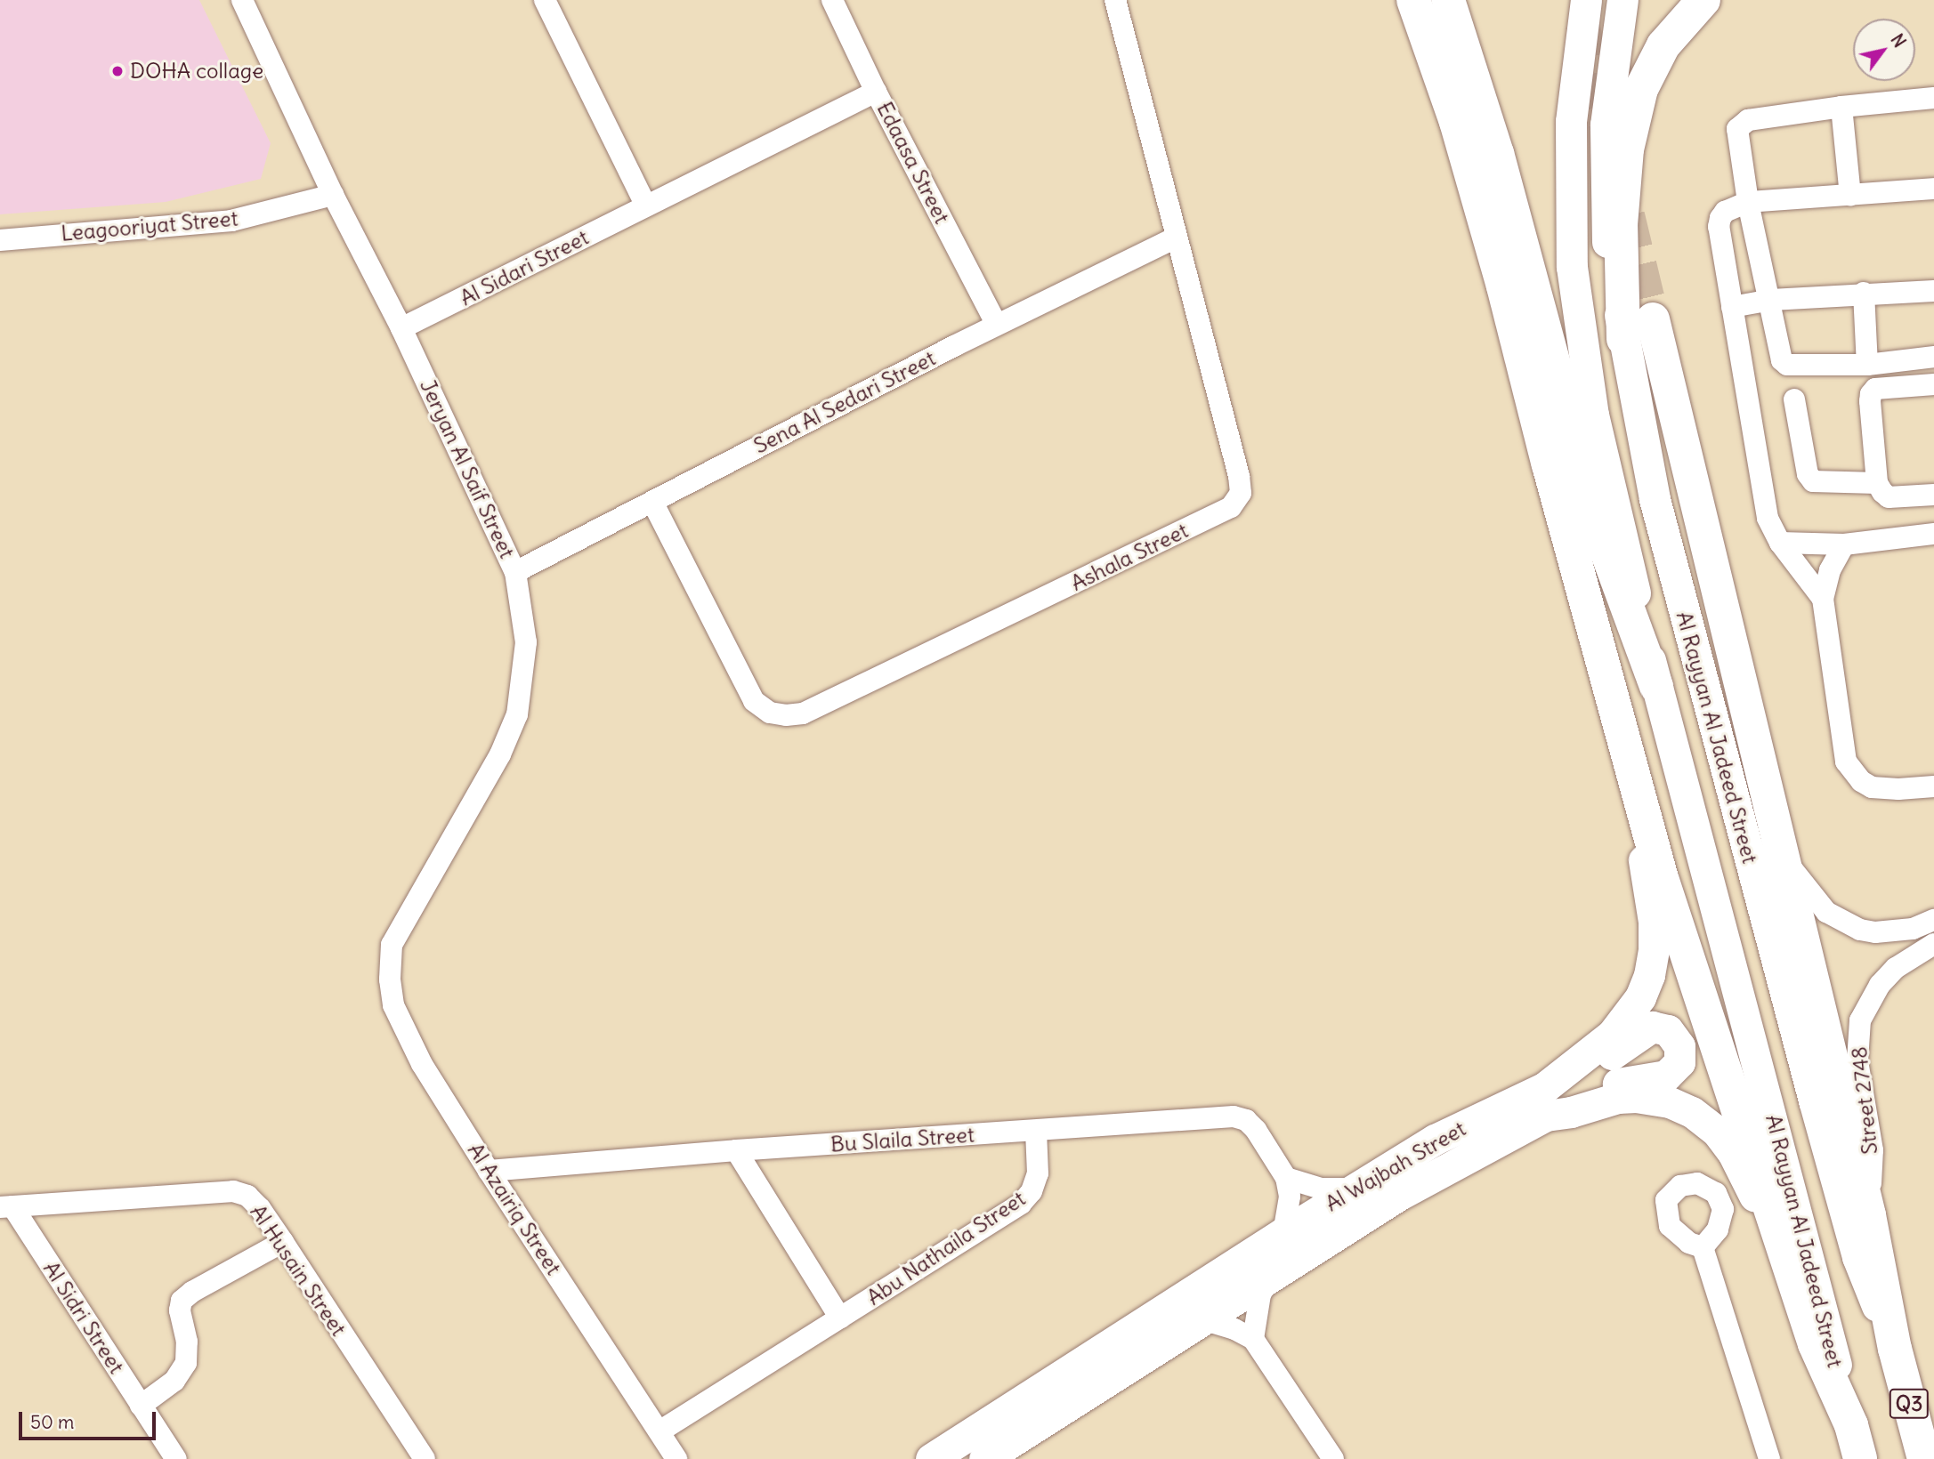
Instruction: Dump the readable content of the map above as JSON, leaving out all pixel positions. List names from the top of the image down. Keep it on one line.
{"streets":{"main road":["Al Rayyan Al Jadeed Street","Al Wajbah Street","Q3"],"street":["Edaasa Street","Leagooriyat Street","Al Sidari Street","Sena Al Sedari Street","Jeryan Al Saif Street","Ashala Street","Street 2748","Bu Slaila Street","Al Azairiq Street","Abu Nathaila Street","Al Husain Street","Al Sidri Street"]},"crossings":[["Edaasa Street","Al Sidari Street"],["Edaasa Street","Sena Al Sedari Street"],["Leagooriyat Street","Jeryan Al Saif Street"],["Al Sidari Street","Jeryan Al Saif Street"],["Sena Al Sedari Street","Jeryan Al Saif Street"],["Sena Al Sedari Street","Ashala Street"],["Jeryan Al Saif Street","Al Azairiq Street"],["Bu Slaila Street","Al Wajbah Street"],["Bu Slaila Street","Al Azairiq Street"],["Bu Slaila Street","Abu Nathaila Street"],["Al Azairiq Street","Abu Nathaila Street"],["Al Husain Street","Al Sidri Street"]],"places":["DOHA collage"],"scale_bar":"50 m","north":"top right"}
